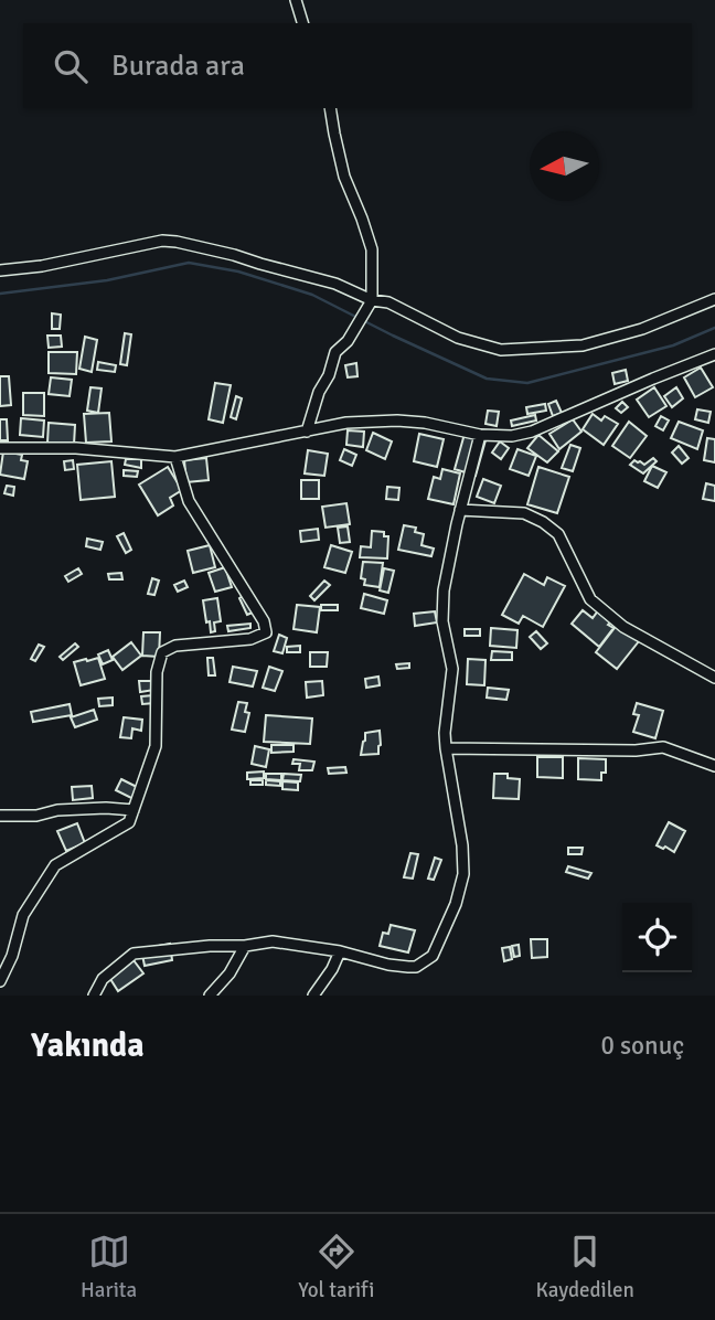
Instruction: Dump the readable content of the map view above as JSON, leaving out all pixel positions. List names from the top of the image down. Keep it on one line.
{"north":"left","page":{"search":"Burada ara","heading":["Yakında","0 sonuç"],"nav":["Harita","Yol tarifi","Kaydedilen"]}}
